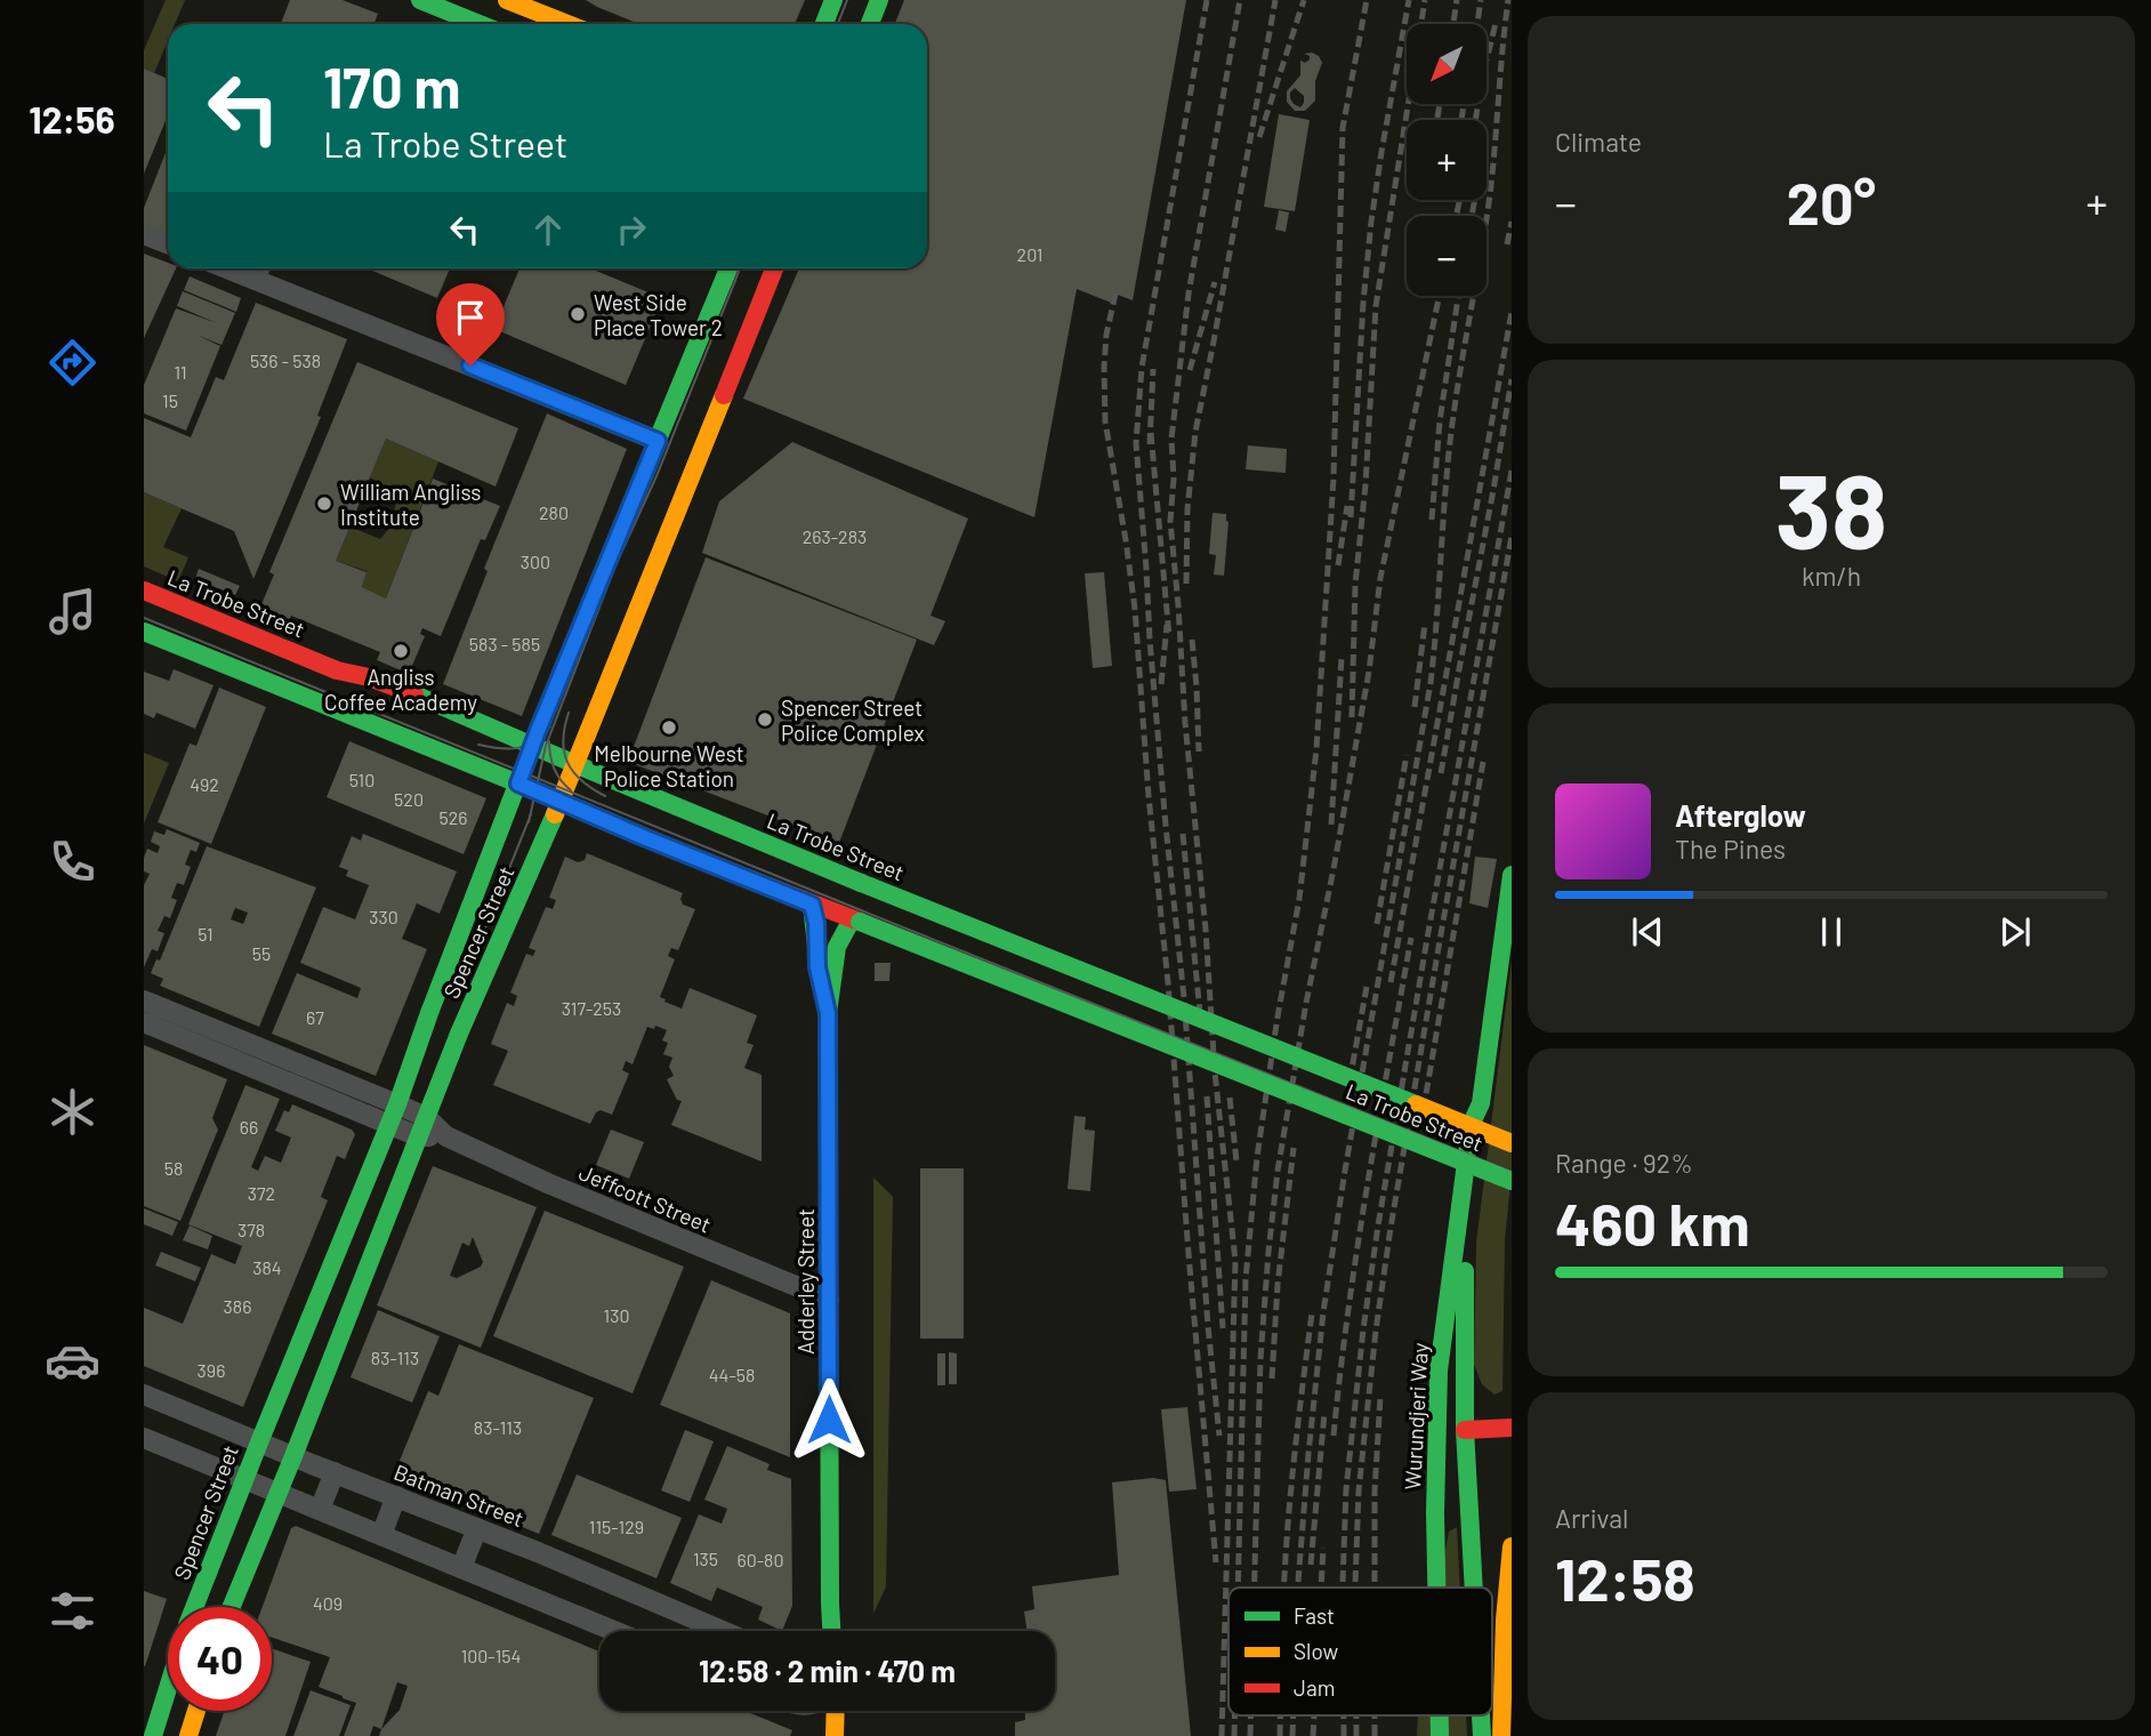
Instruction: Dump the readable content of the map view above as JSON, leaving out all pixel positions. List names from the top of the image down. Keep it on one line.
{"streets":{"main road":["La Trobe Street","Spencer Street","Adderley Street","Wurundjeri Way"],"street":["Jeffcott Street","Batman Street"]},"crossings":[["La Trobe Street","Spencer Street"],["La Trobe Street","Adderley Street"],["Spencer Street","Jeffcott Street"],["Spencer Street","Batman Street"],["Jeffcott Street","Adderley Street"]],"places":["West Side Place Tower 2","William Angliss Institute","Angliss Coffee Academy","Spencer Street Police Complex","Melbourne West Police Station"],"house_numbers":["201","536 - 538","11","15","280","263-283","300","583 - 585","510","492","520","526","330","51","55","317-253","67","66","58","372","378","384","386","130","83-113","396","44-58","83-113","115-129","135","60-80","409","100-154"],"legend":["Fast","Slow","Jam"],"north":"bottom left","page":{"tabs":"12:56","tile":["Climate",["38","km/h"],["Range · 92%","460 km"],["Arrival","12:58"]],"map_buttons":["+","−"],"turn":["170 m","La Trobe Street"],"heat":["−","20°","+"],"song":["Afterglow","The Pines"],"limit":"40","trip":"12:58 · 2 min · 470 m"}}
